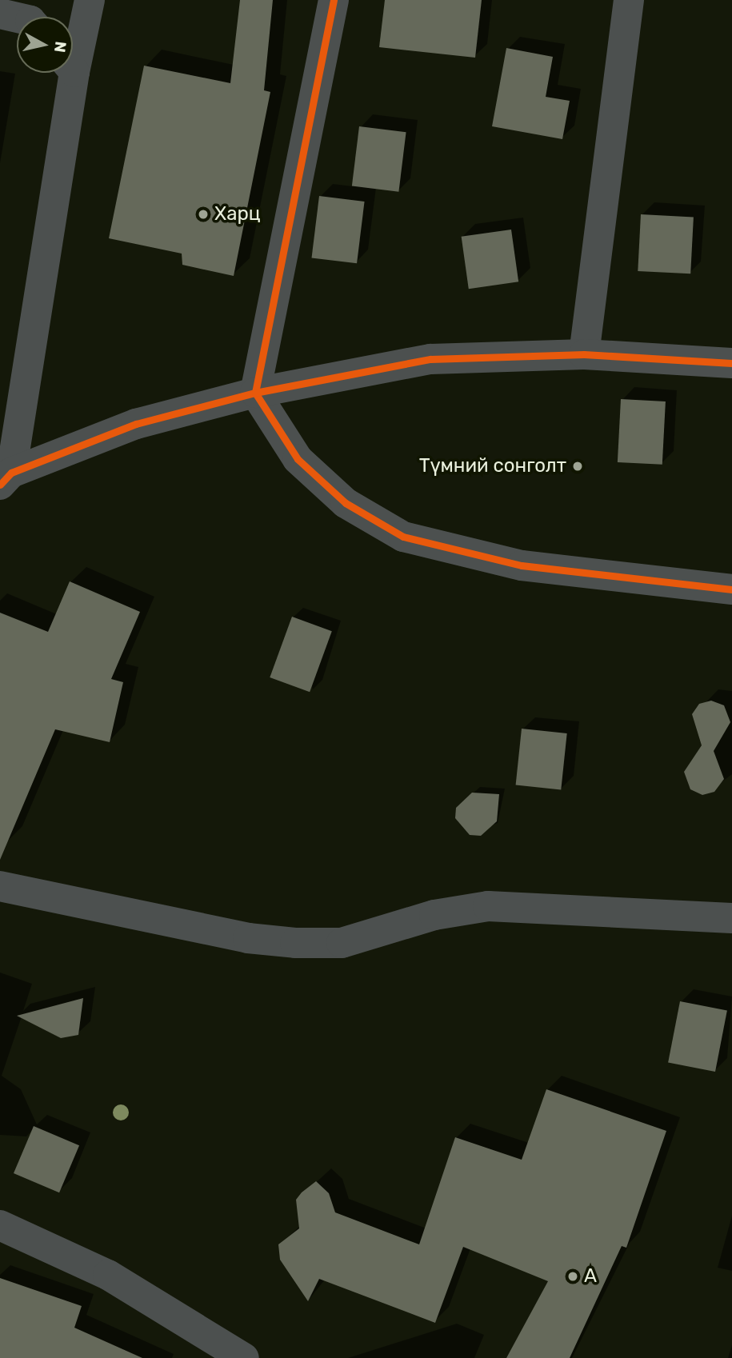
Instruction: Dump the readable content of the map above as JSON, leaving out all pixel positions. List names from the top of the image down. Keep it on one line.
{"places":["Харц","Түмний сонголт","A"],"north":"right"}
